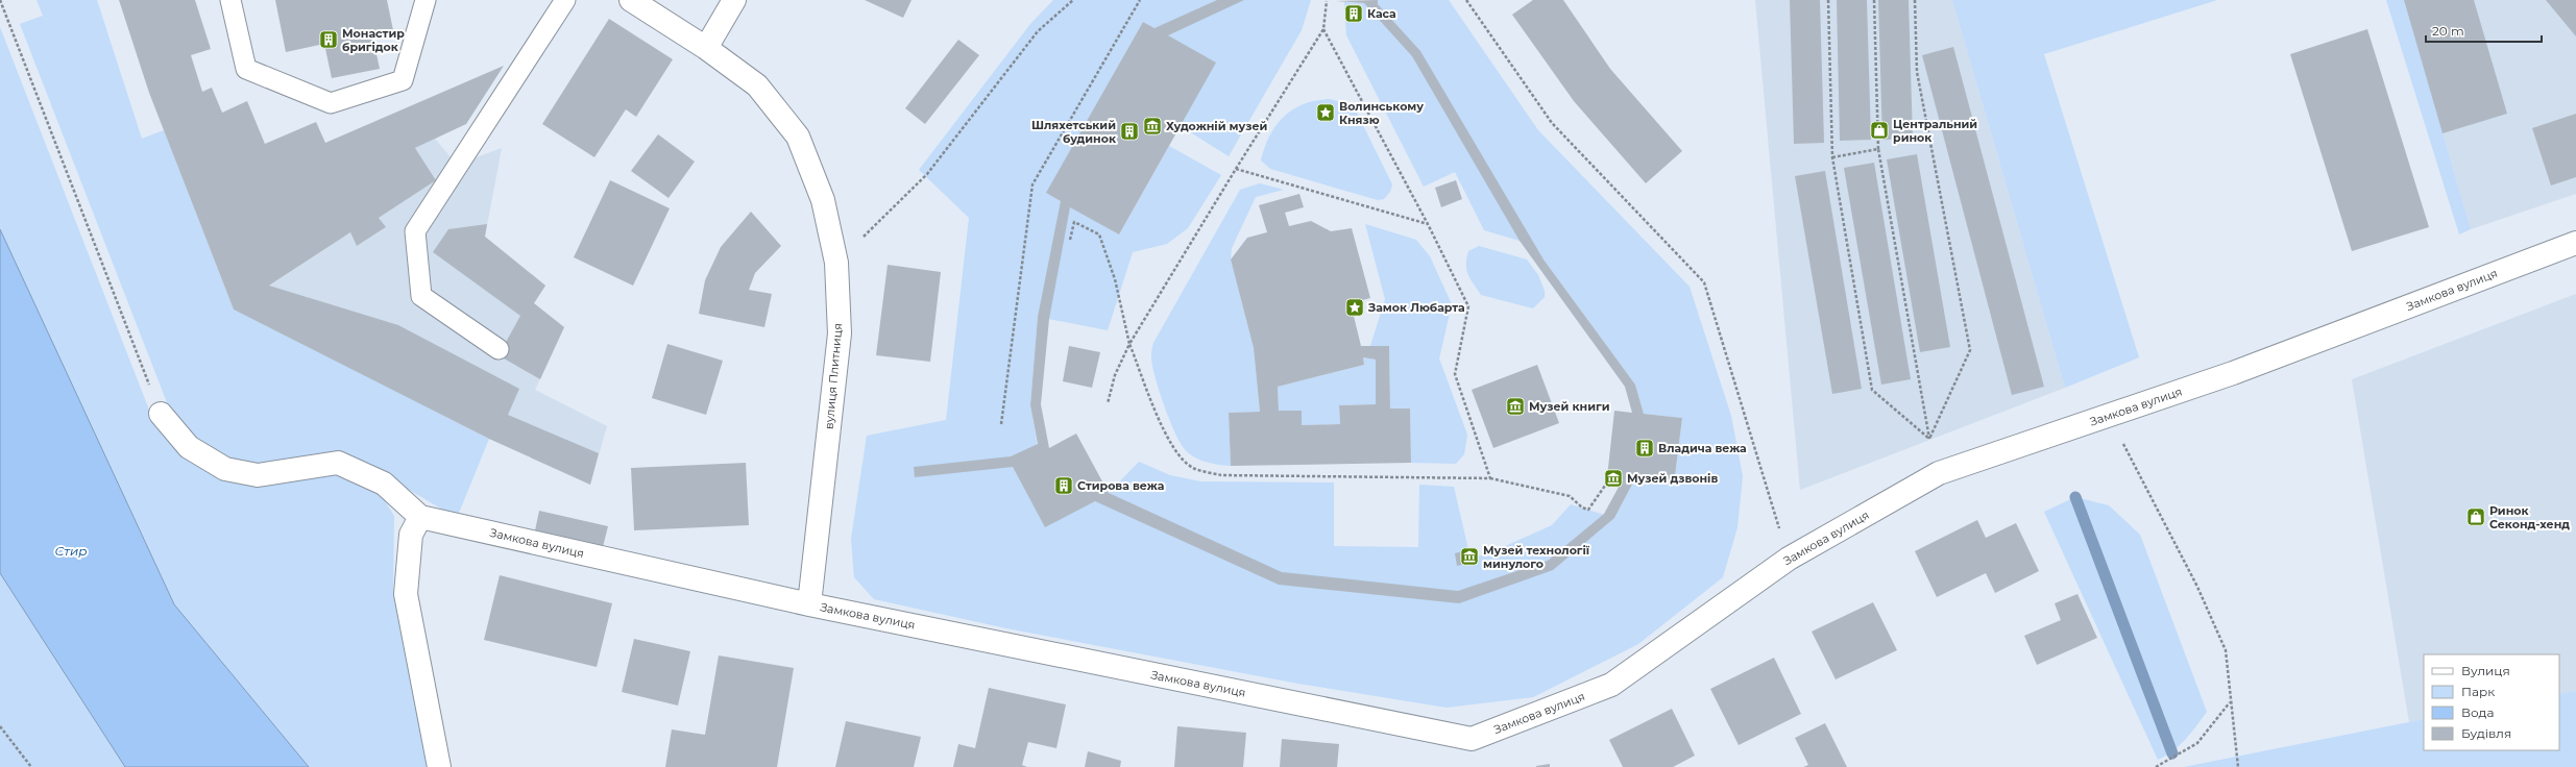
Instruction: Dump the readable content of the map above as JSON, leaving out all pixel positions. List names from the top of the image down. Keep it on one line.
{"streets":{"street":["Замкова вулиця","вулиця Плитниця"]},"crossings":[["Замкова вулиця","вулиця Плитниця"]],"water":["Стир"],"places":{"building":["Каса","Монастир бригідок","Шляхетський будинок","Владича вежа","Стирова вежа"],"place":["Волинському Князю","Замок Любарта"],"museum":["Художній музей","Музей книги","Музей дзвонів","Музей технології минулого"],"shop":["Центральний ринок","Ринок Секонд-хенд"]},"legend":["Вулиця","Парк","Вода","Будівля"],"scale_bar":"20 m"}
